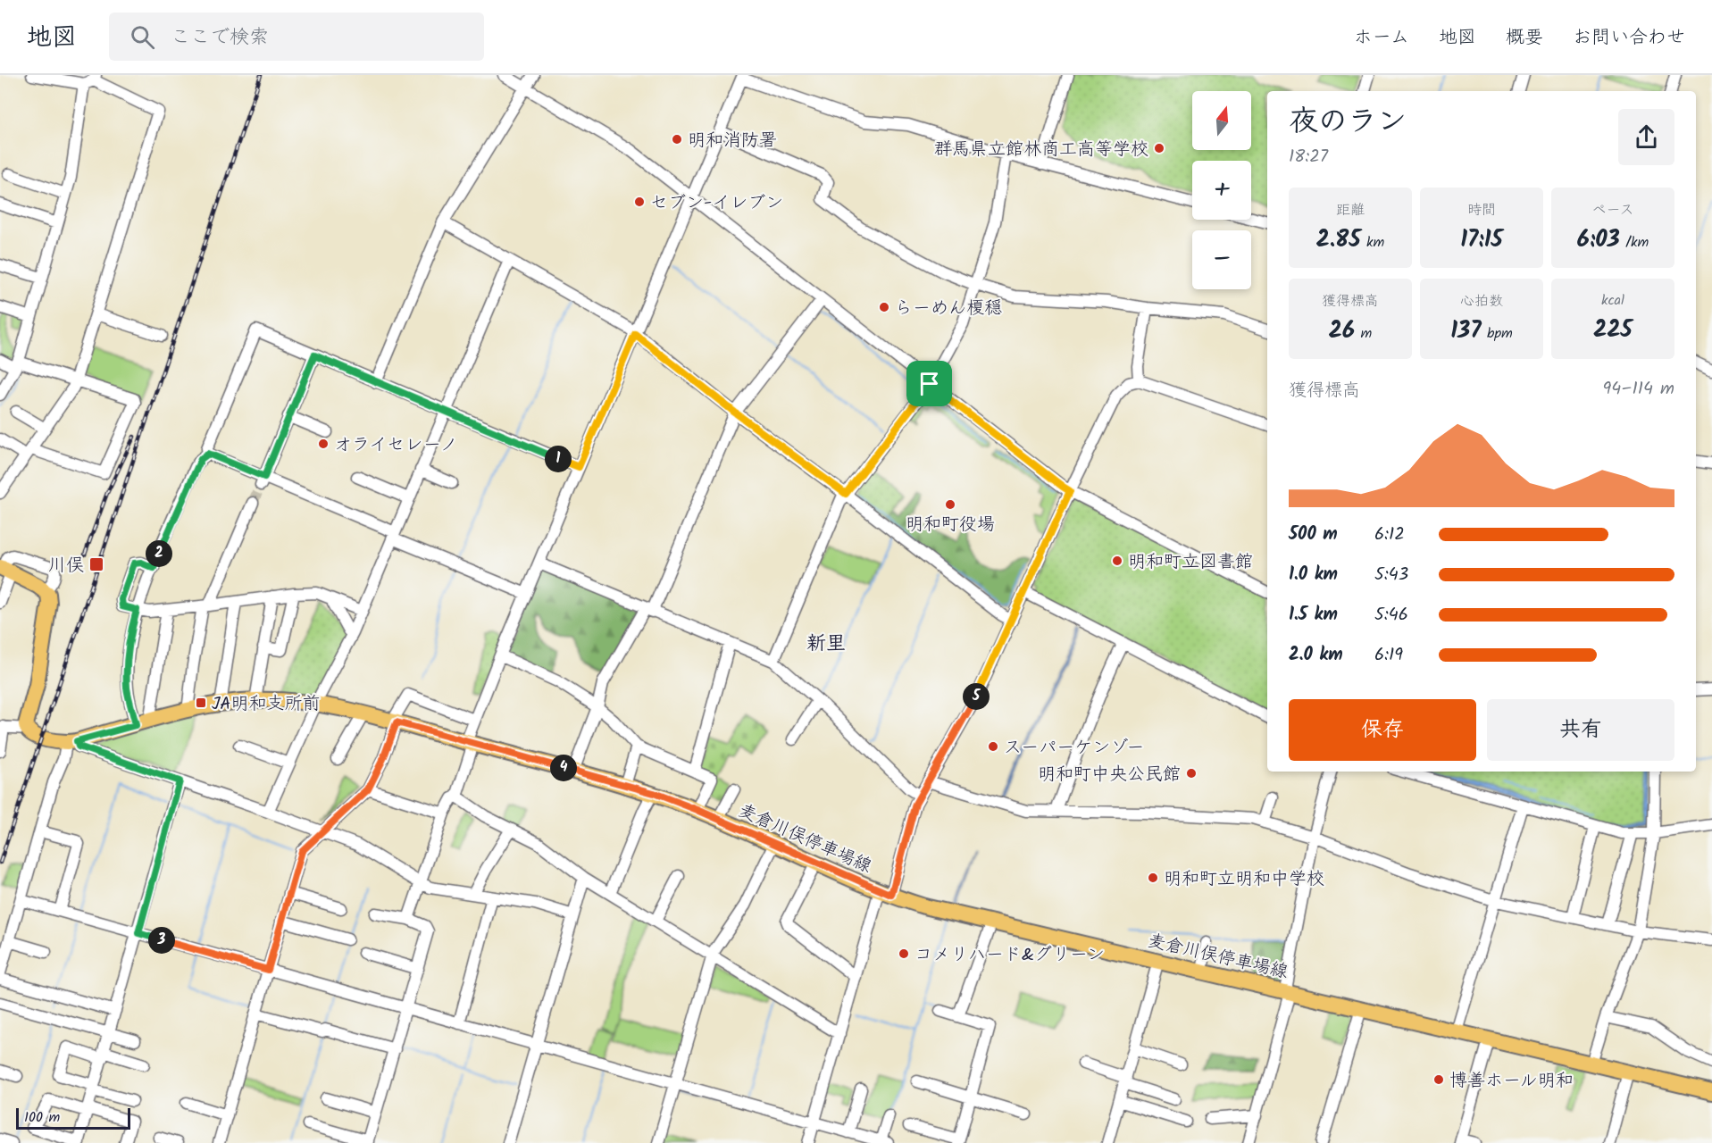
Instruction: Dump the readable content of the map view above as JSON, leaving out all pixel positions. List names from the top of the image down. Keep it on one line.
{"streets":{"main road":["麦倉川俣停車場線"]},"districts":["新里"],"places":{"other":["明和消防署","群馬県立館林商工高等学校","セブン-イレブン","らーめん榎穏","オライセレーノ","明和町役場","明和町立図書館","スーパーケンゾー","明和町中央公民館","明和町立明和中学校","コメリハード&グリーン","博善ホール明和"],"transit":["川俣","JA明和支所前"]},"scale_bar":"100 m","north":"top","page":{"header":"地図","search":"ここで検索","nav":["ホーム","地図","概要","お問い合わせ"],"map_buttons":["+","−"],"heading":["夜のラン","18:27"],"stats":[["距離","2.85 km"],["時間","17:15"],["ペース","6:03 /km"],["獲得標高","26 m"],["心拍数","137 bpm"],["kcal","225"]],"chart":["獲得標高","94–114 m"],"pins":["1","2","5","4","3"],"list":[{"name":"500 m","note":"6:12"},{"name":"1.0 km","note":"5:43"},{"name":"1.5 km","note":"5:46"},{"name":"2.0 km","note":"6:19"}],"buttons":["保存","共有"],"scale":"100 m"}}
